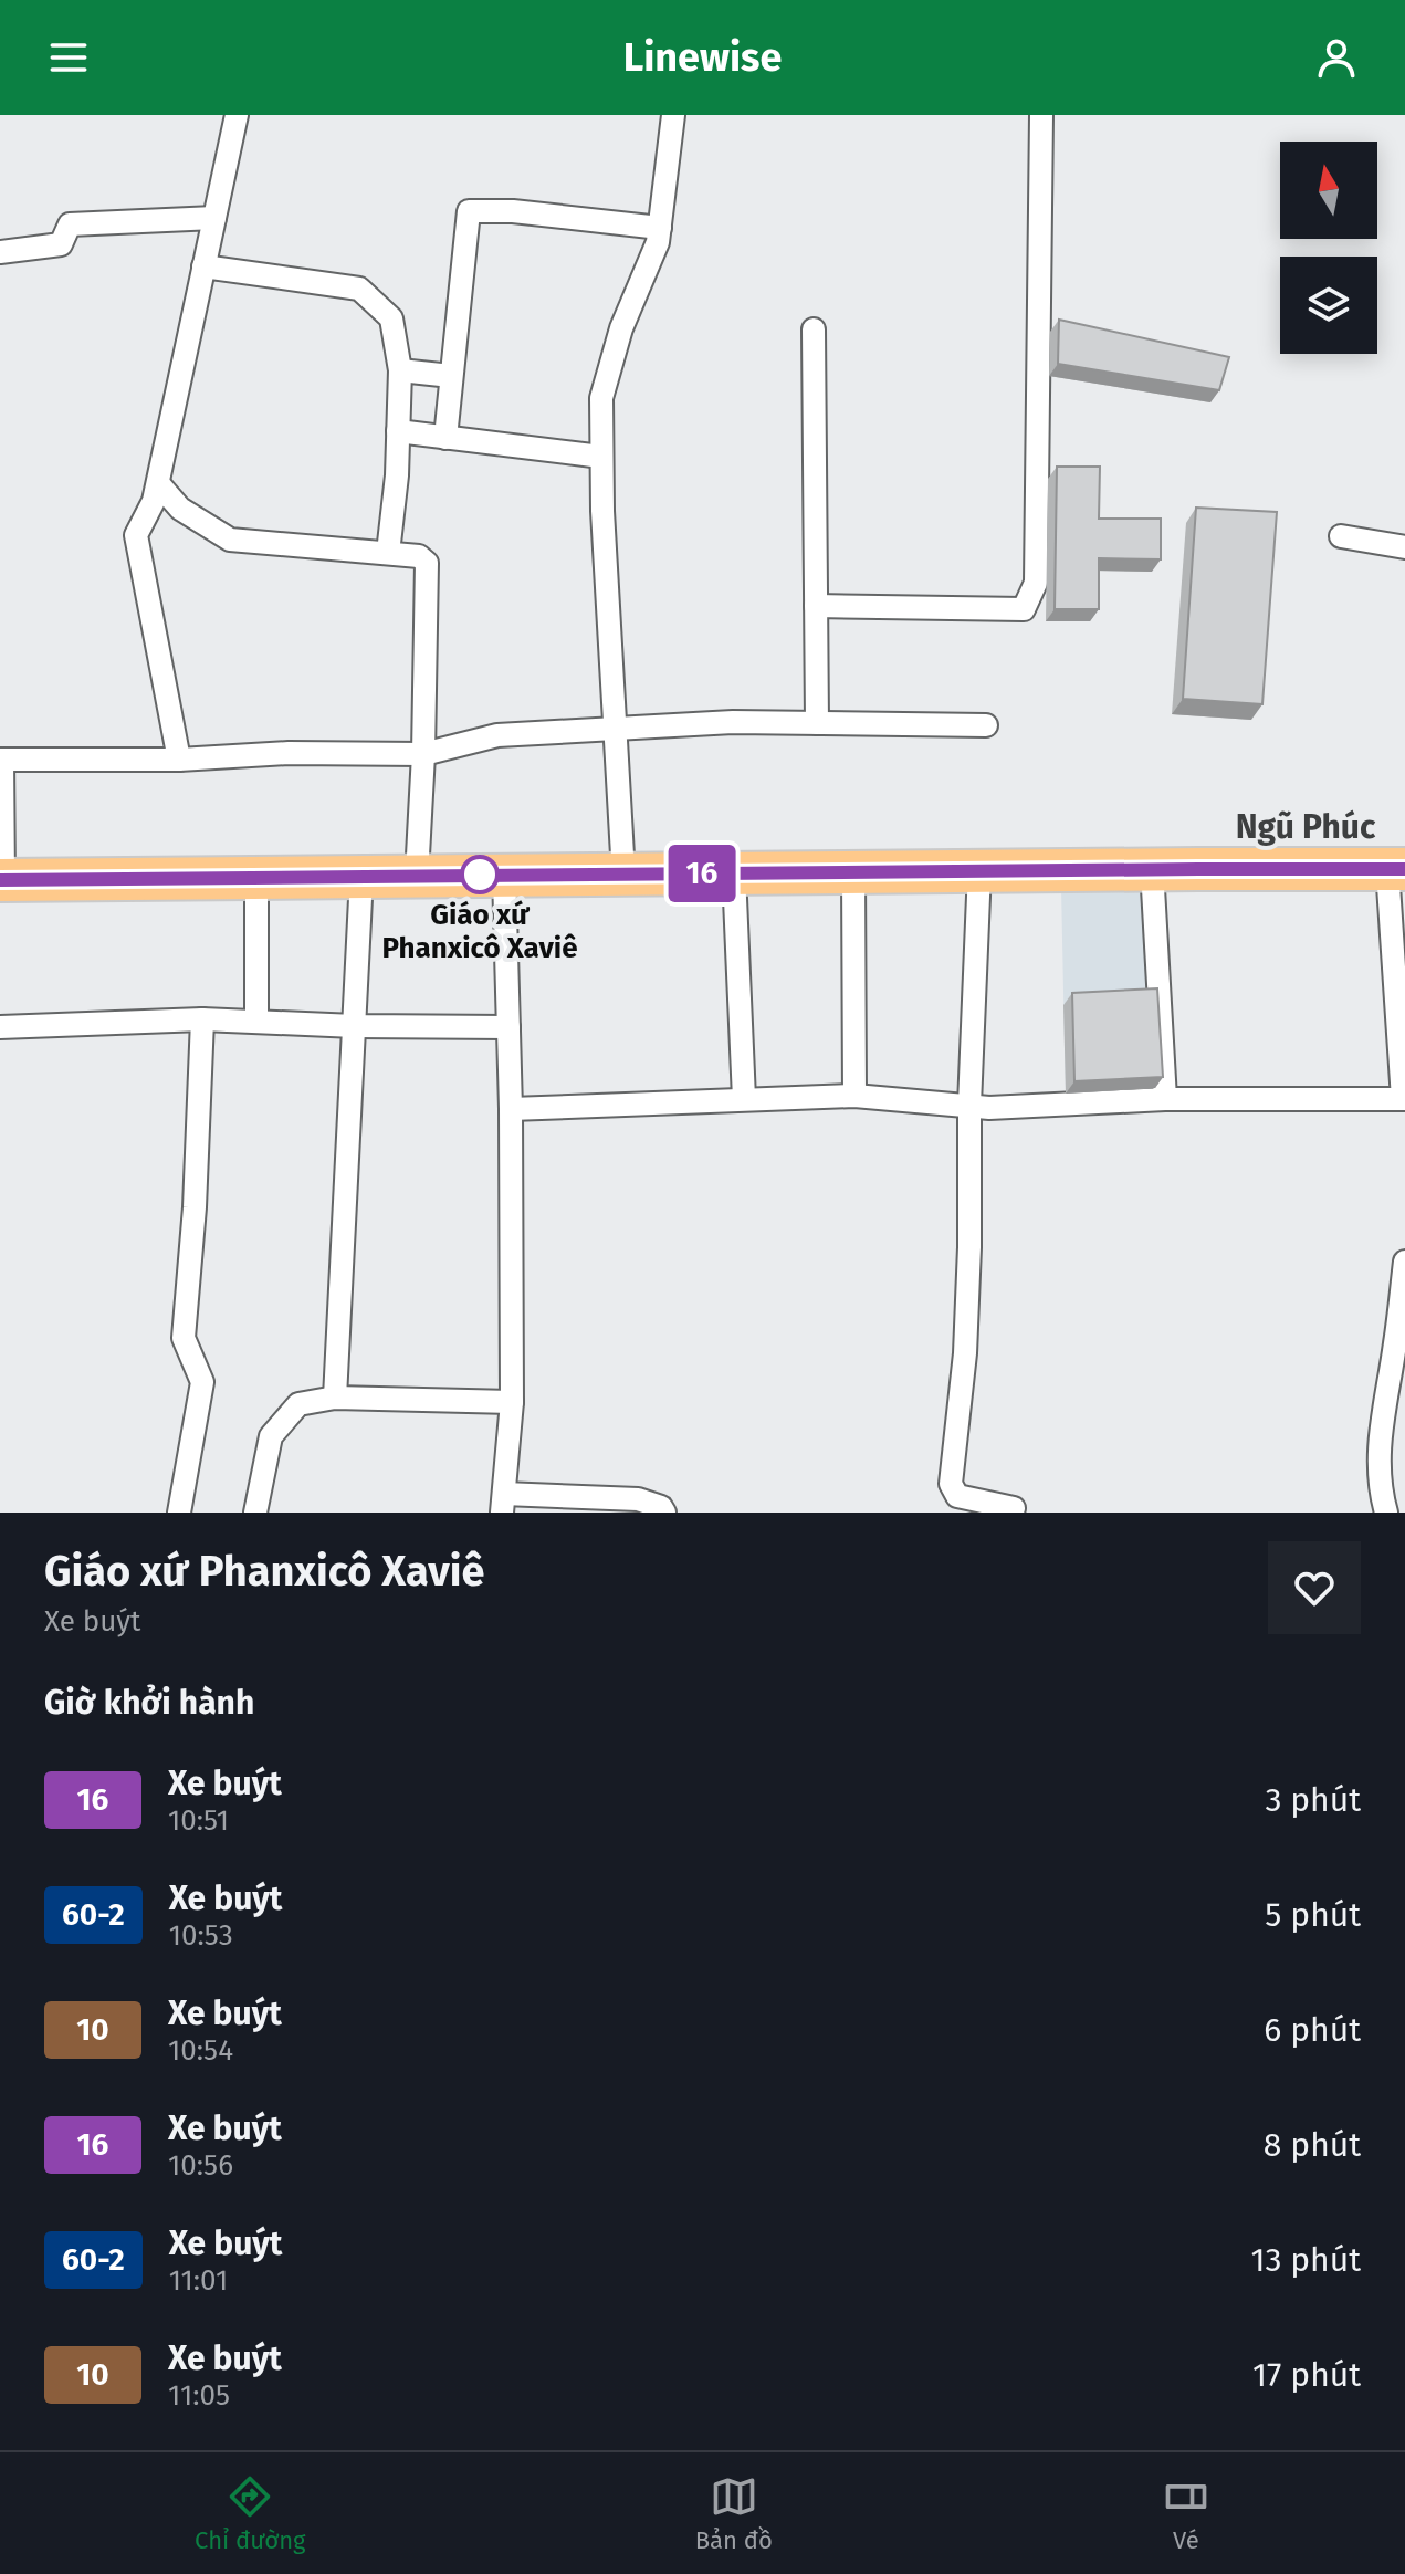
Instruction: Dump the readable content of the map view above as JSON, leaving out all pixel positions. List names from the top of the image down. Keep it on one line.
{"districts":["Ngũ Phúc"],"places":["Giáo xứ Phanxicô Xaviê"],"lines":["bus line 16"],"north":"top","page":{"header":"Linewise","on_map":"16","heading":[["Giáo xứ Phanxicô Xaviê","Xe buýt"],"Giờ khởi hành"],"list":[{"mark":"16","name":"Xe buýt","note":"10:51","value":"3 phút"},{"mark":"60-2","name":"Xe buýt","note":"10:53","value":"5 phút"},{"mark":"10","name":"Xe buýt","note":"10:54","value":"6 phút"},{"mark":"16","name":"Xe buýt","note":"10:56","value":"8 phút"},{"mark":"60-2","name":"Xe buýt","note":"11:01","value":"13 phút"},{"mark":"10","name":"Xe buýt","note":"11:05","value":"17 phút"}],"tabs":["Chỉ đường","Bản đồ","Vé"]}}
